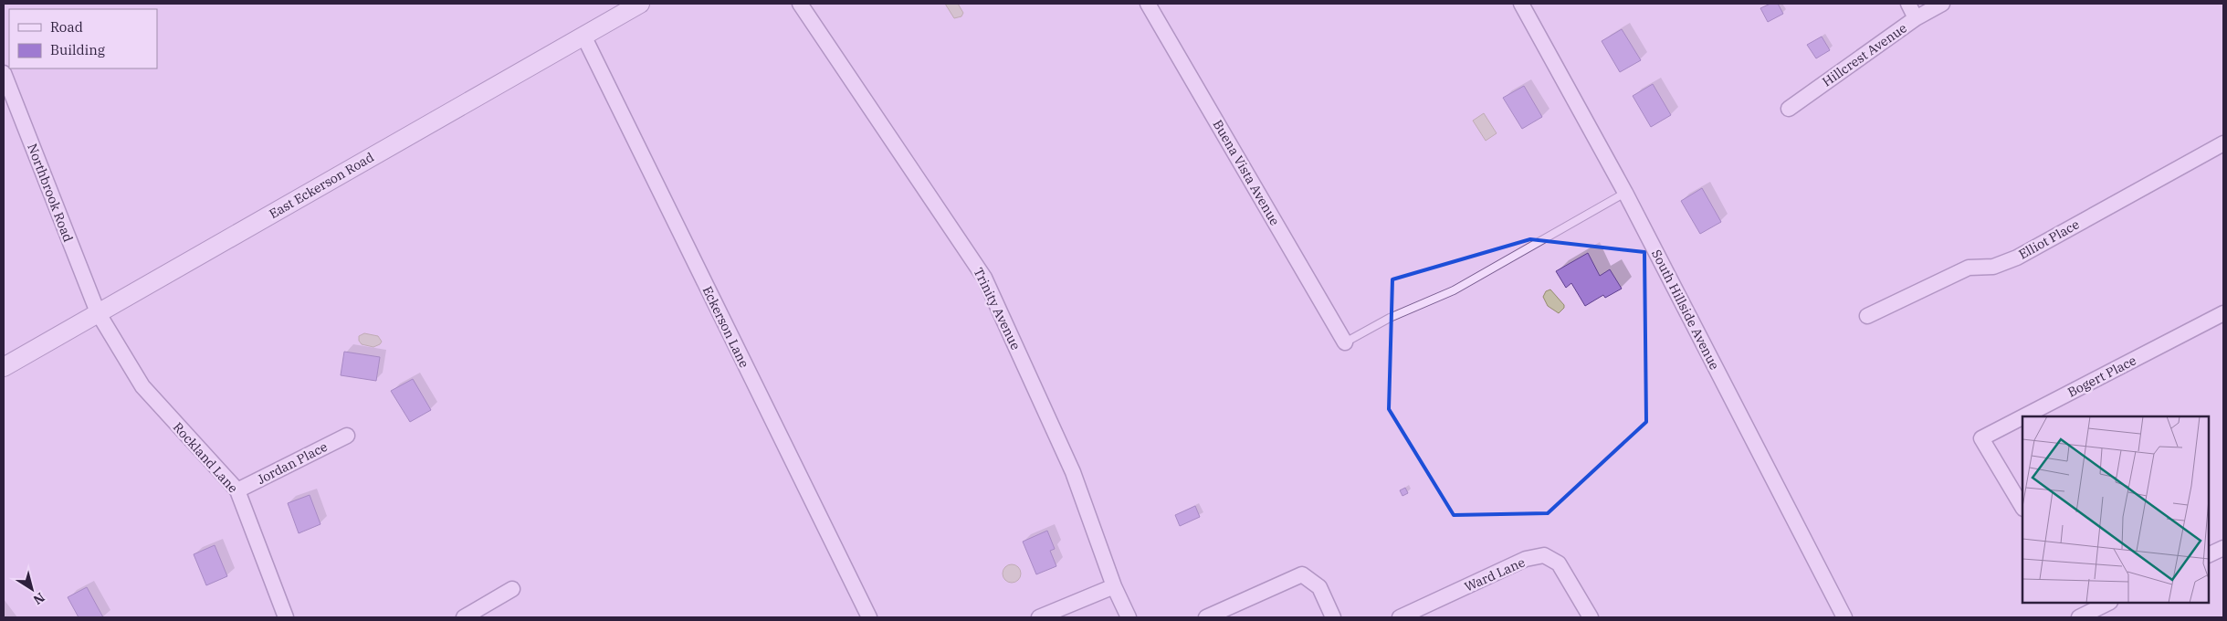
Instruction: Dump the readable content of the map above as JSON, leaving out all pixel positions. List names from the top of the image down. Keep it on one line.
{"streets":{"street":["Hillcrest Avenue","Buena Vista Avenue","East Eckerson Road","Northbrook Road","Elliot Place","Trinity Avenue","South Hillside Avenue","Eckerson Lane","Bogert Place","Rockland Lane","Jordan Place","Ward Lane"]},"crossings":[["East Eckerson Road","Northbrook Road"],["East Eckerson Road","Eckerson Lane"],["East Eckerson Road","Rockland Lane"],["Northbrook Road","Rockland Lane"],["Rockland Lane","Jordan Place"]],"legend":["Road","Building"],"north":"bottom right"}
